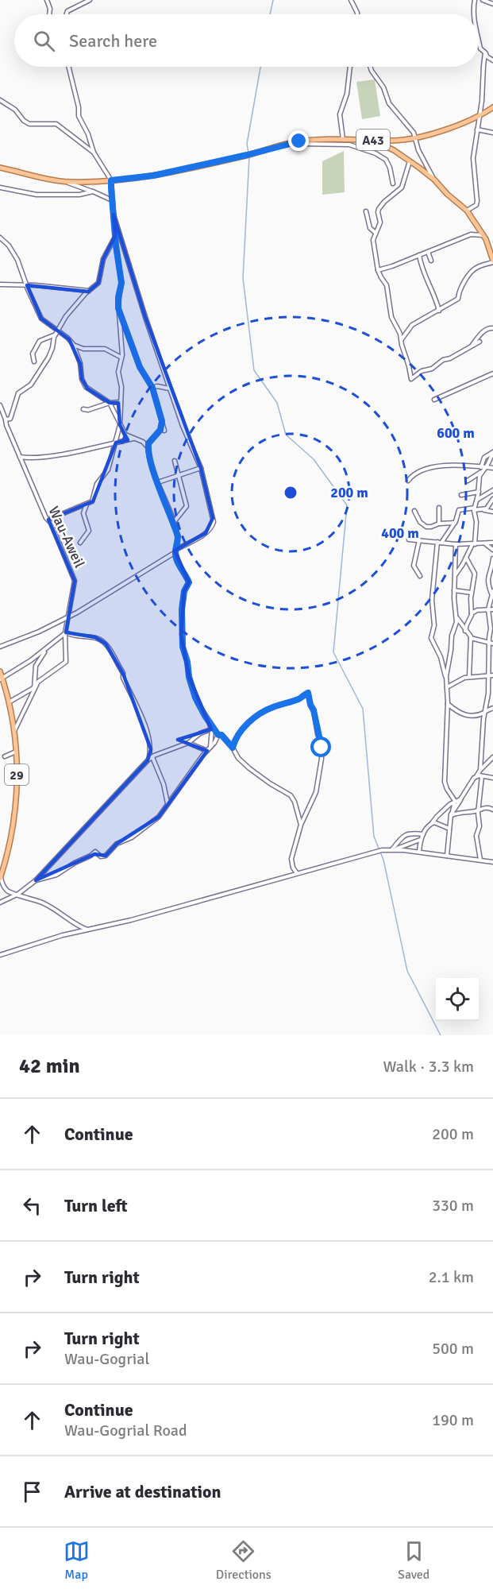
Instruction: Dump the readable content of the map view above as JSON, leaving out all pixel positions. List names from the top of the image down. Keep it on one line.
{"streets":{"main road":["A43","29"],"street":["Wau-Aweil"]},"page":{"search":"Search here","heading":["42 min","Walk · 3.3 km"],"list":[["Continue","200 m"],["Turn left","330 m"],["Turn right","2.1 km"],["Turn right","Wau-Gogrial","500 m"],["Continue","Wau-Gogrial Road","190 m"],"Arrive at destination"],"nav":["Map","Directions","Saved"]},"rings":["600 m","200 m","400 m"]}
